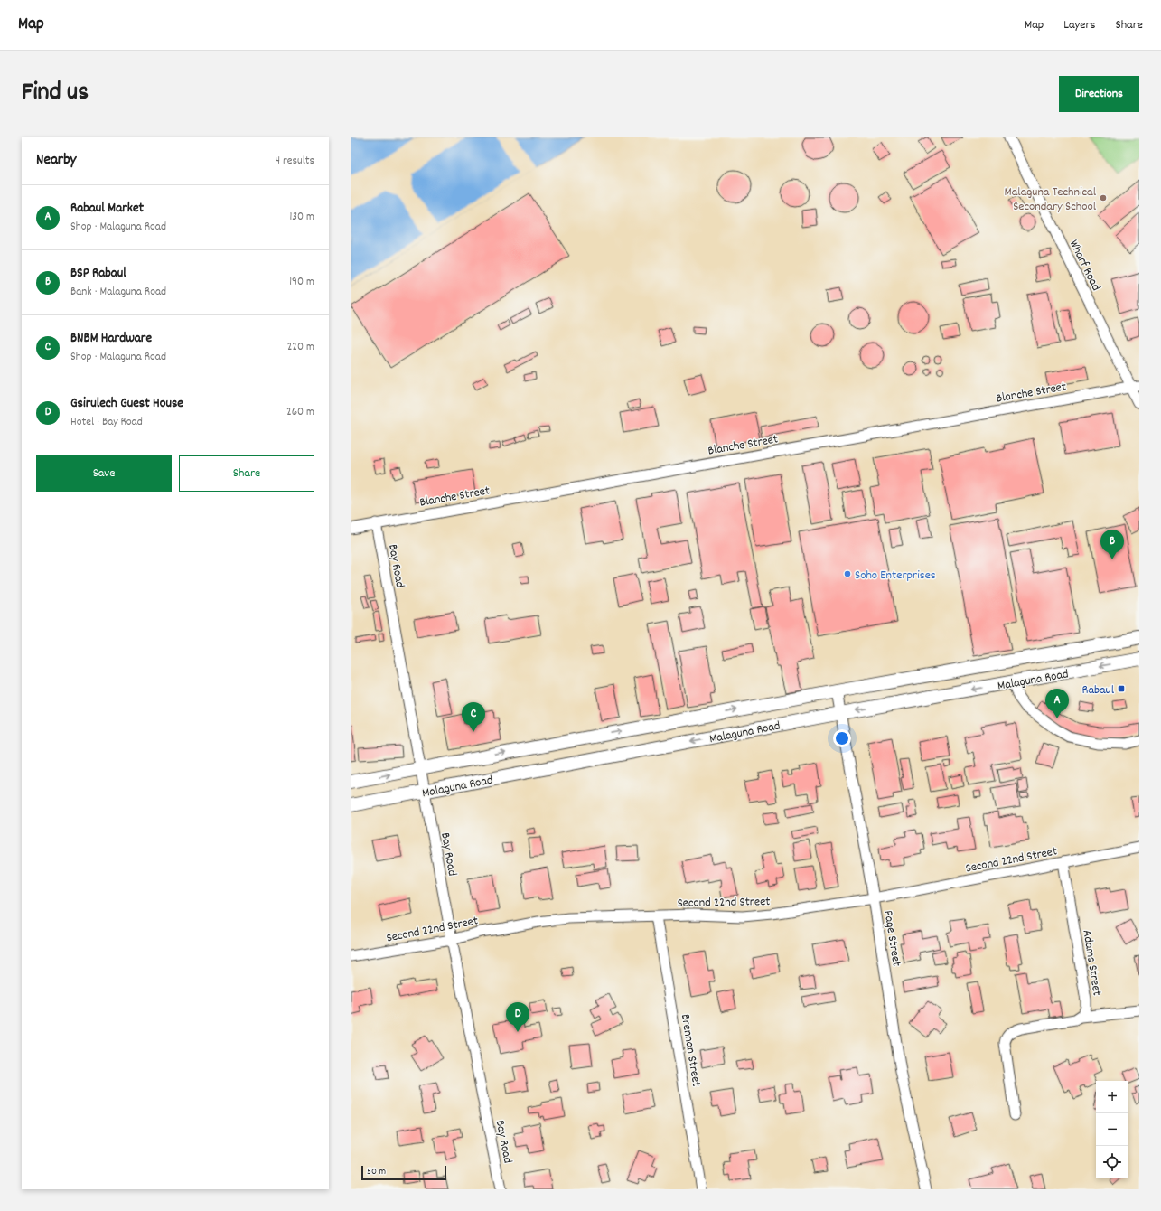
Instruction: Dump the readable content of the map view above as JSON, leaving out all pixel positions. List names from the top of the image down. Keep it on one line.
{"streets":{"street":["Wharf Road","Blanche Street","Bay Road","Malaguna Road","Second 22nd Street","Page Street","Adams Street","Brennan Street"]},"crossings":[["Wharf Road","Blanche Street"],["Blanche Street","Bay Road"],["Bay Road","Malaguna Road"],["Bay Road","Second 22nd Street"],["Malaguna Road","Page Street"],["Second 22nd Street","Page Street"],["Second 22nd Street","Adams Street"],["Second 22nd Street","Brennan Street"]],"places":{"other":["Malaguna Technical Secondary School","Soho Enterprises"],"transit":["Rabaul"]},"scale_bar":"50 m","page":{"header":"Map","nav":["Map","Layers","Share"],"title":"Find us","buttons":["Directions",["Save","Share"]],"heading":["Nearby","4 results"],"list":[{"mark":"A","name":"Rabaul Market","note":"Shop · Malaguna Road","value":"130 m"},{"mark":"B","name":"BSP Rabaul","note":"Bank · Malaguna Road","value":"190 m"},{"mark":"C","name":"BNBM Hardware","note":"Shop · Malaguna Road","value":"220 m"},{"mark":"D","name":"Gsirulech Guest House","note":"Hotel · Bay Road","value":"260 m"}],"pins":["B","A","C","D"],"map_buttons":["+","−"],"scale":"50 m"}}
